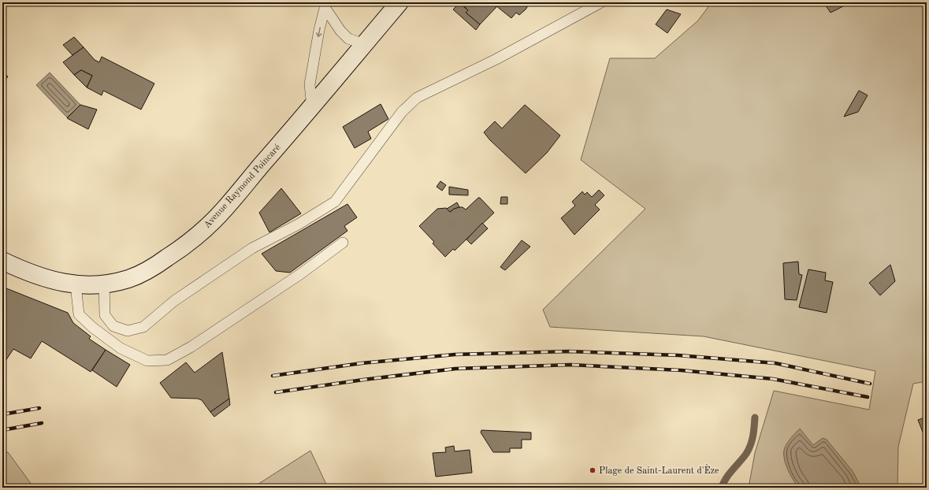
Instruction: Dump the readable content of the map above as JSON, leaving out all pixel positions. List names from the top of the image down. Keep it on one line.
{"streets":{"main road":["Avenue Raymond Poincaré"]},"places":["Plage de Saint-Laurent d'Èze"]}
